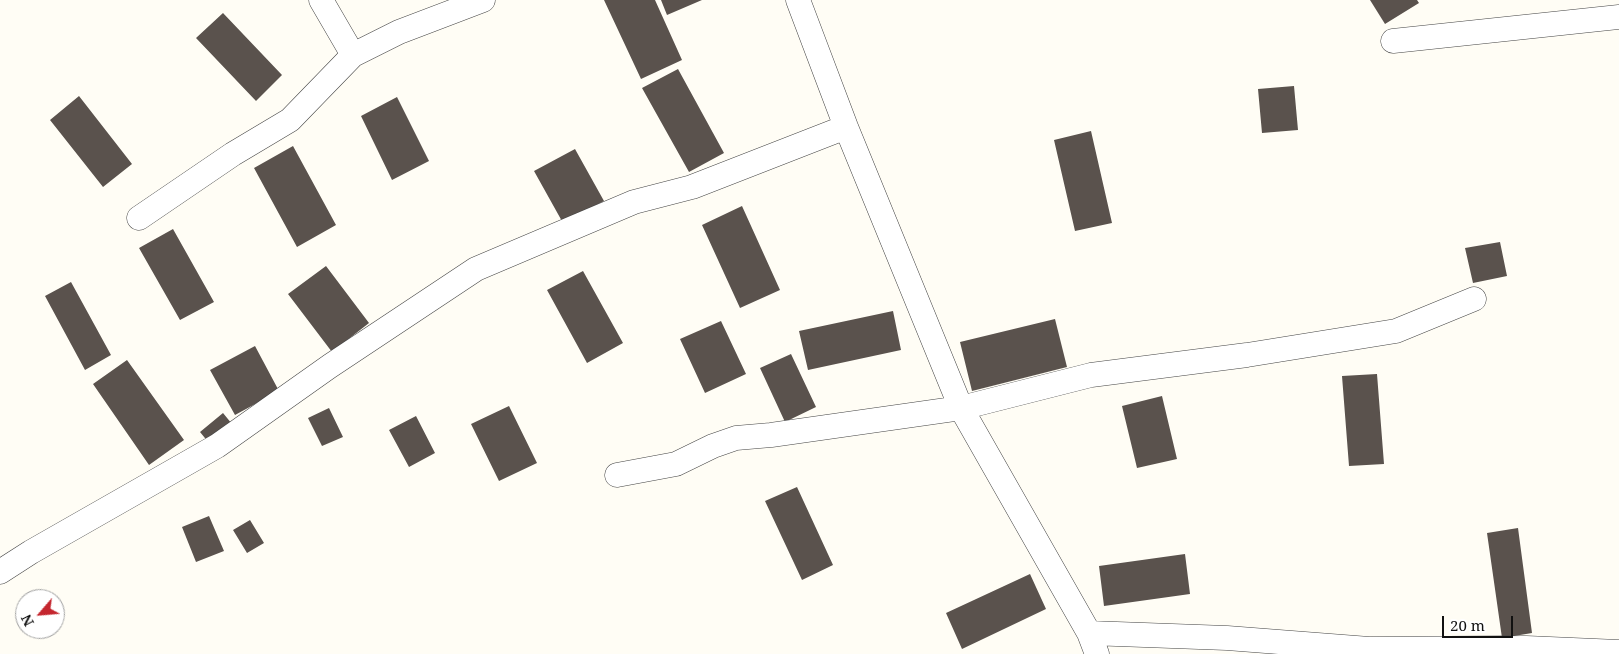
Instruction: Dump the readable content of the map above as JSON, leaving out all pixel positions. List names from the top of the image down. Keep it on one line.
{"scale_bar":"20 m","north":"bottom left"}
